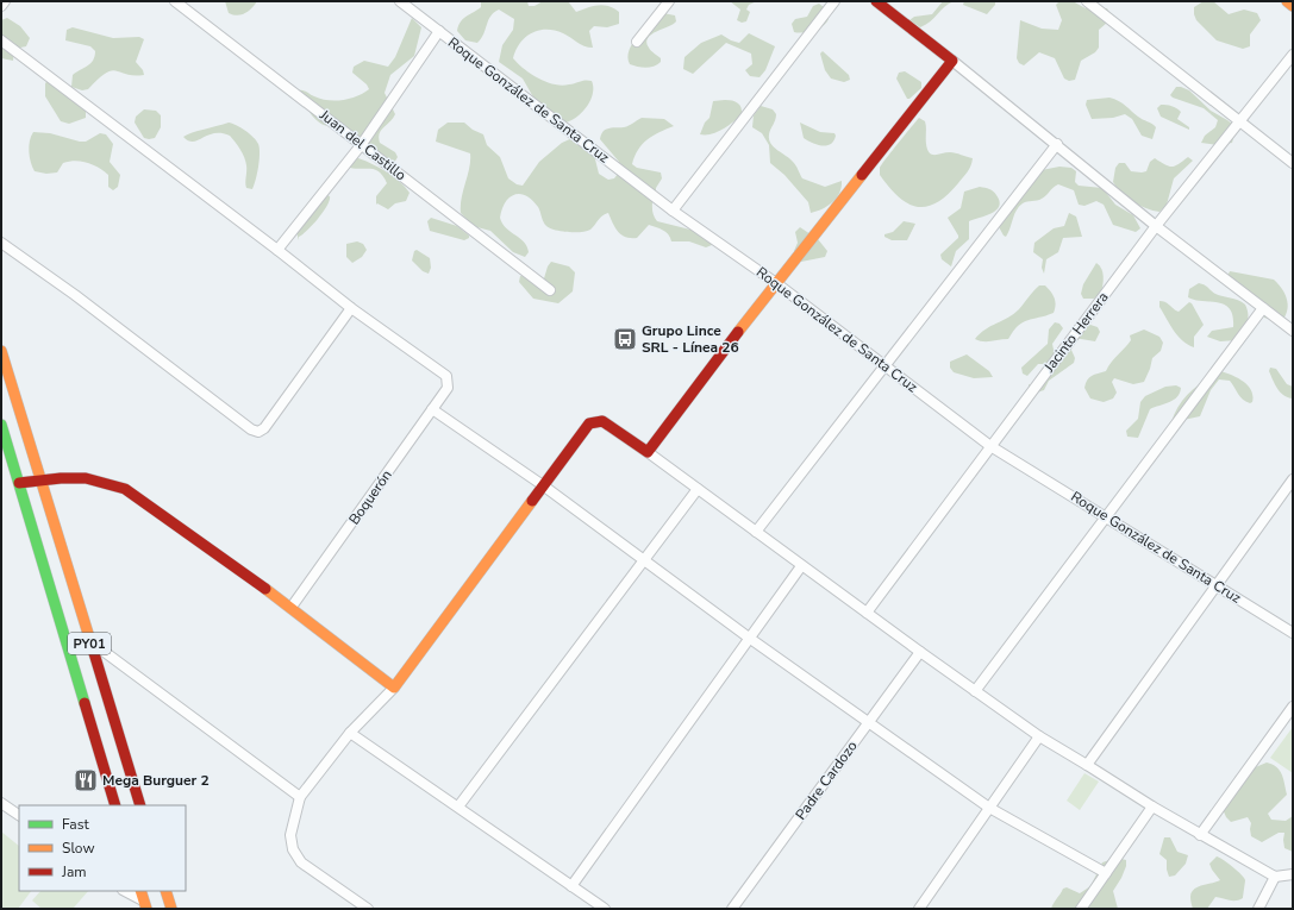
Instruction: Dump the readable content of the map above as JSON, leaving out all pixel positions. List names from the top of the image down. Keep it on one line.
{"streets":{"main road":["PY01"],"street":["Roque González de Santa Cruz","Juan del Castillo","Jacinto Herrera","Boquerón","Padre Cardozo"]},"crossings":[["Roque González de Santa Cruz","Jacinto Herrera"]],"places":{"bus stop":["Grupo Lince SRL - Línea 26"],"restaurant":["Mega Burguer 2"]},"legend":["Fast","Slow","Jam"]}
